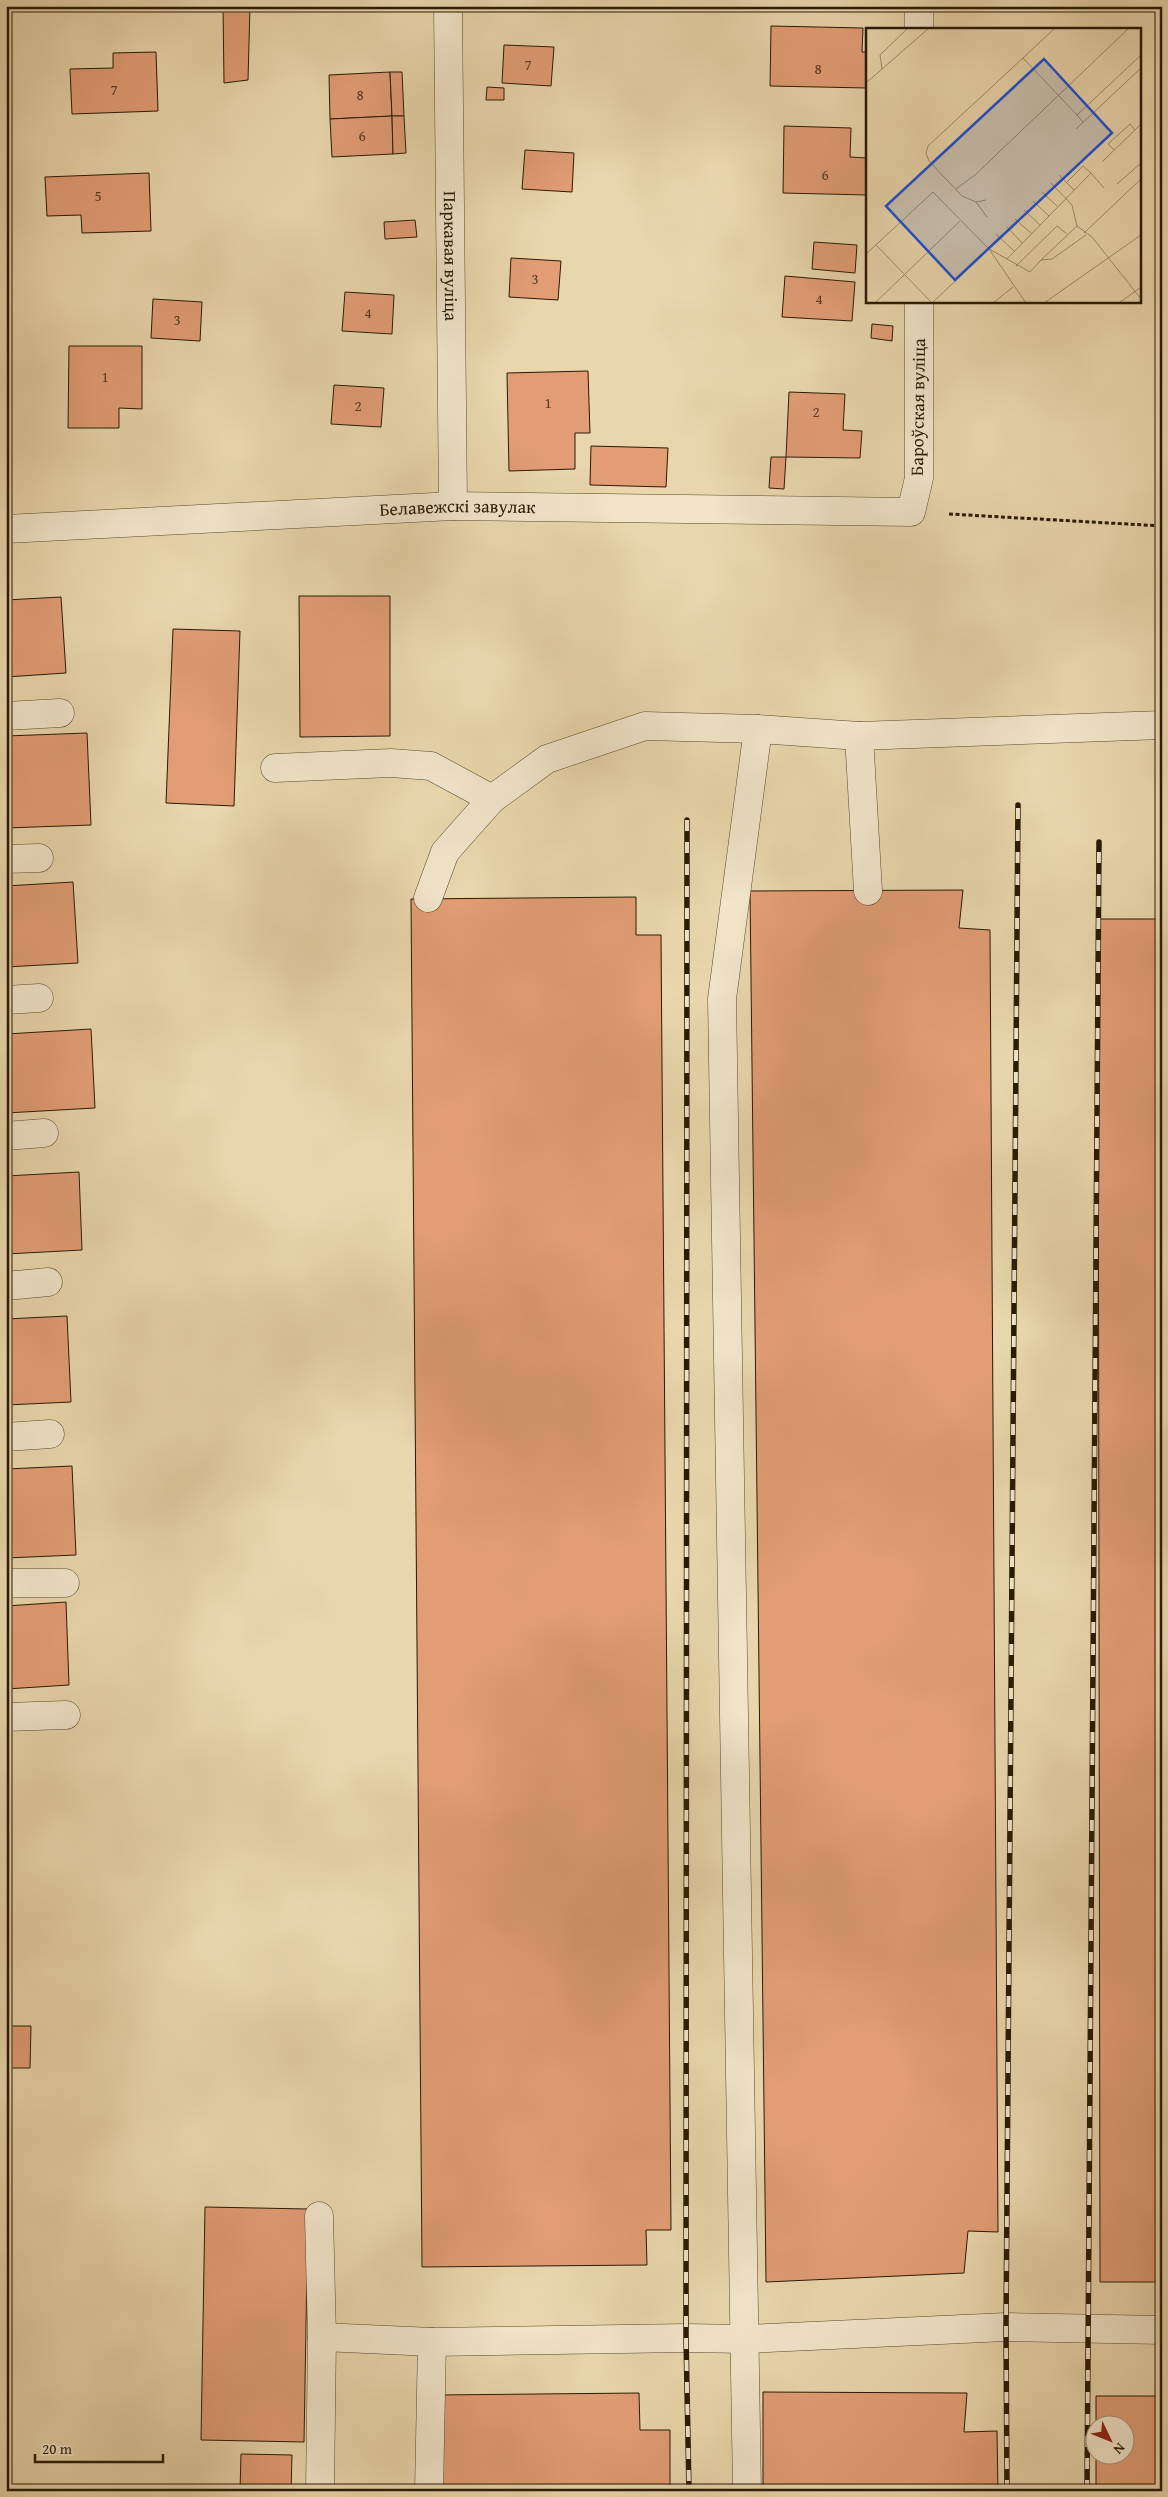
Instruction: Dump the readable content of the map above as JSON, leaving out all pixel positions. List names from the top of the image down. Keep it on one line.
{"streets":{"street":["Паркавая вуліца","Бароўская вуліца","Белавежскі завулак"]},"crossings":[["Паркавая вуліца","Белавежскі завулак"],["Бароўская вуліца","Белавежскі завулак"]],"house_numbers":["7","8","7","8","6","6","5","3","4","4","3","1","1","2","2"],"scale_bar":"20 m","north":"bottom right"}
